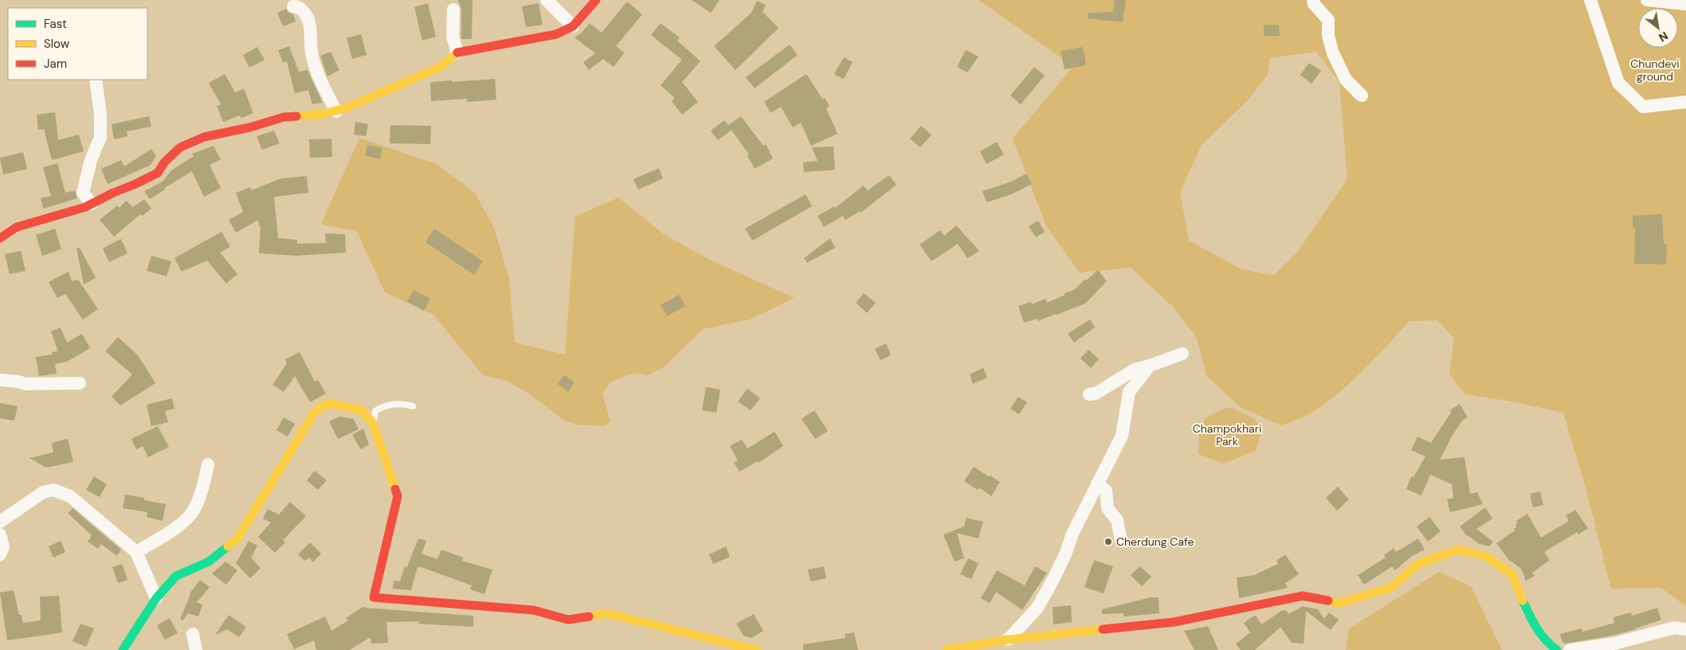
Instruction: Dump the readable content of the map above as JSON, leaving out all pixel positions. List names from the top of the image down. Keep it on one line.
{"parks":["Chundevi ground","Champokhari Park"],"places":["Cherdung Cafe"],"legend":["Fast","Slow","Jam"],"north":"bottom right"}
